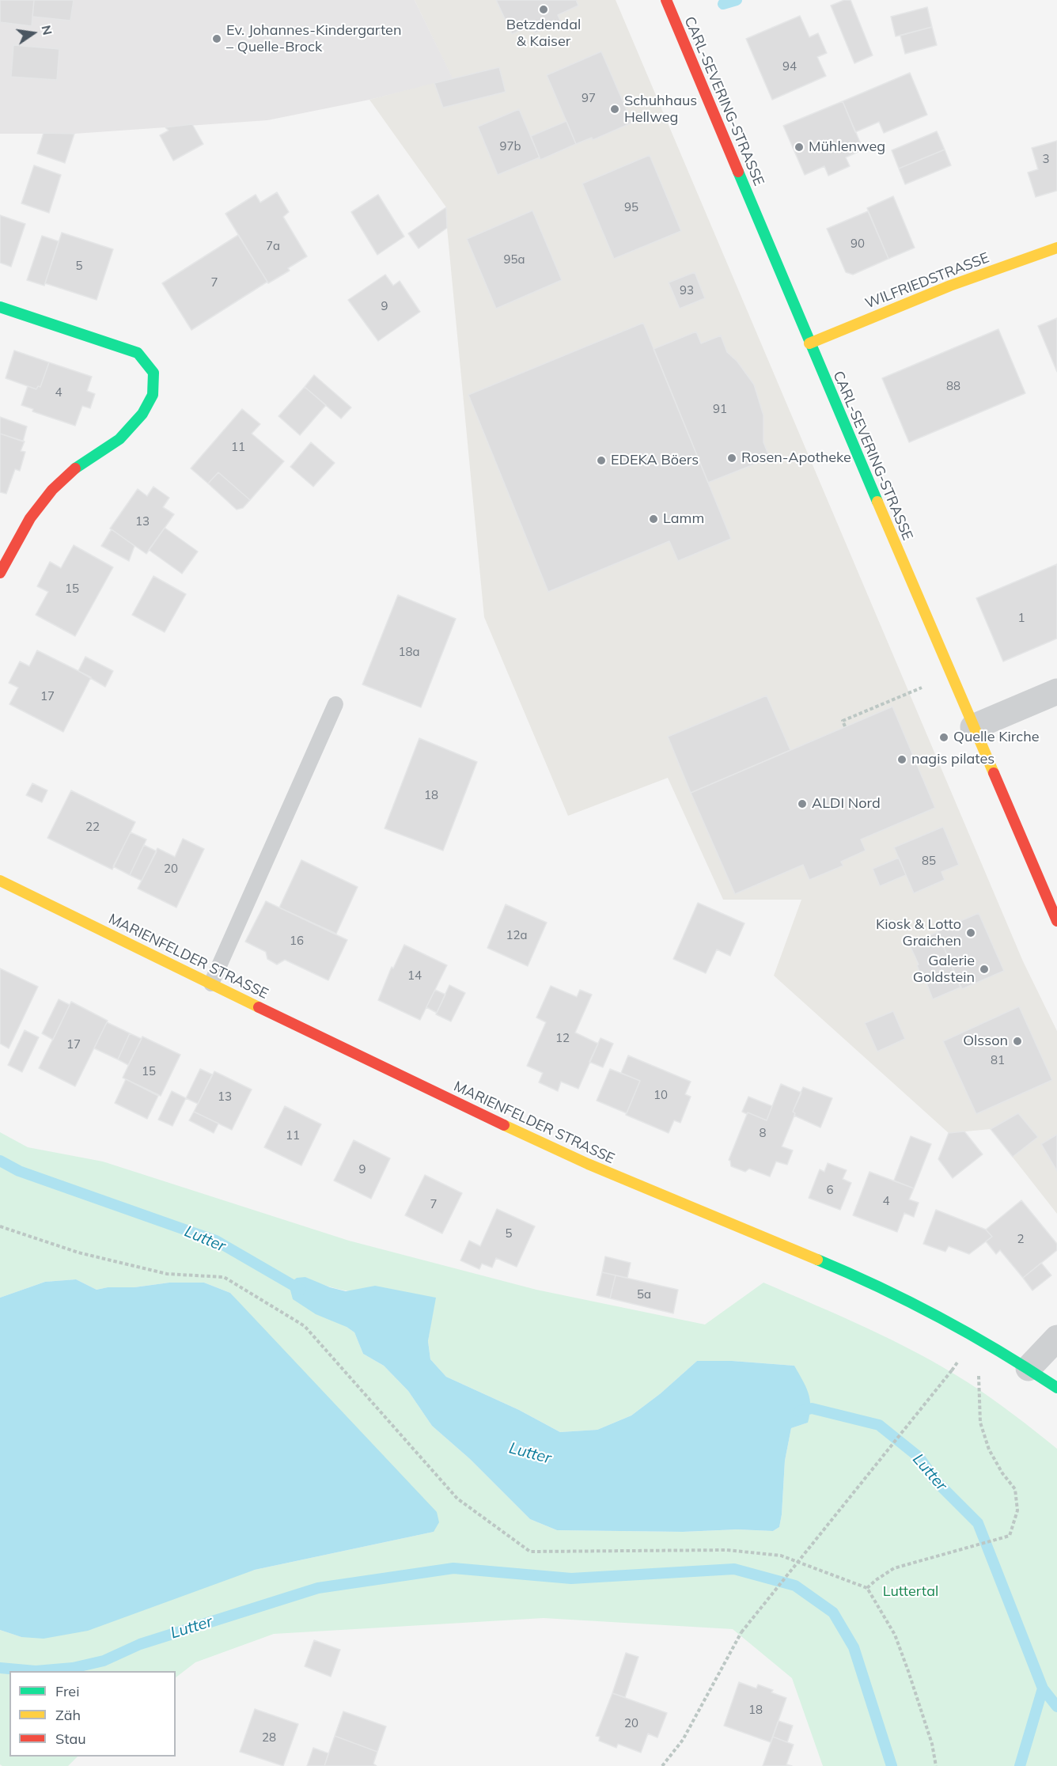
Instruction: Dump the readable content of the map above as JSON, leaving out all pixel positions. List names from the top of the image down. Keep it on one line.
{"streets":{"street":["CARL-SEVERING-STRASSE","WILFRIEDSTRASSE","MARIENFELDER STRASSE"]},"crossings":[["CARL-SEVERING-STRASSE","WILFRIEDSTRASSE"]],"water":["Lutter"],"parks":["Luttertal"],"places":["Betzdendal & Kaiser","Ev. Johannes-Kindergarten – Quelle-Brock","Schuhhaus Hellweg","Mühlenweg","Rosen-Apotheke","EDEKA Böers","Lamm","Quelle Kirche","nagis pilates","ALDI Nord","Kiosk & Lotto Graichen","Galerie Goldstein","Olsson"],"house_numbers":["94","97","97b","3","95","90","7a","95a","5","7","93","9","88","4","91","11","13","15","1","18a","17","18","22","85","20","12a","16","14","12","17","81","15","10","13","8","11","9","6","4","7","5","2","5a","18","20","28"],"legend":["Frei","Zäh","Stau"],"north":"right"}
